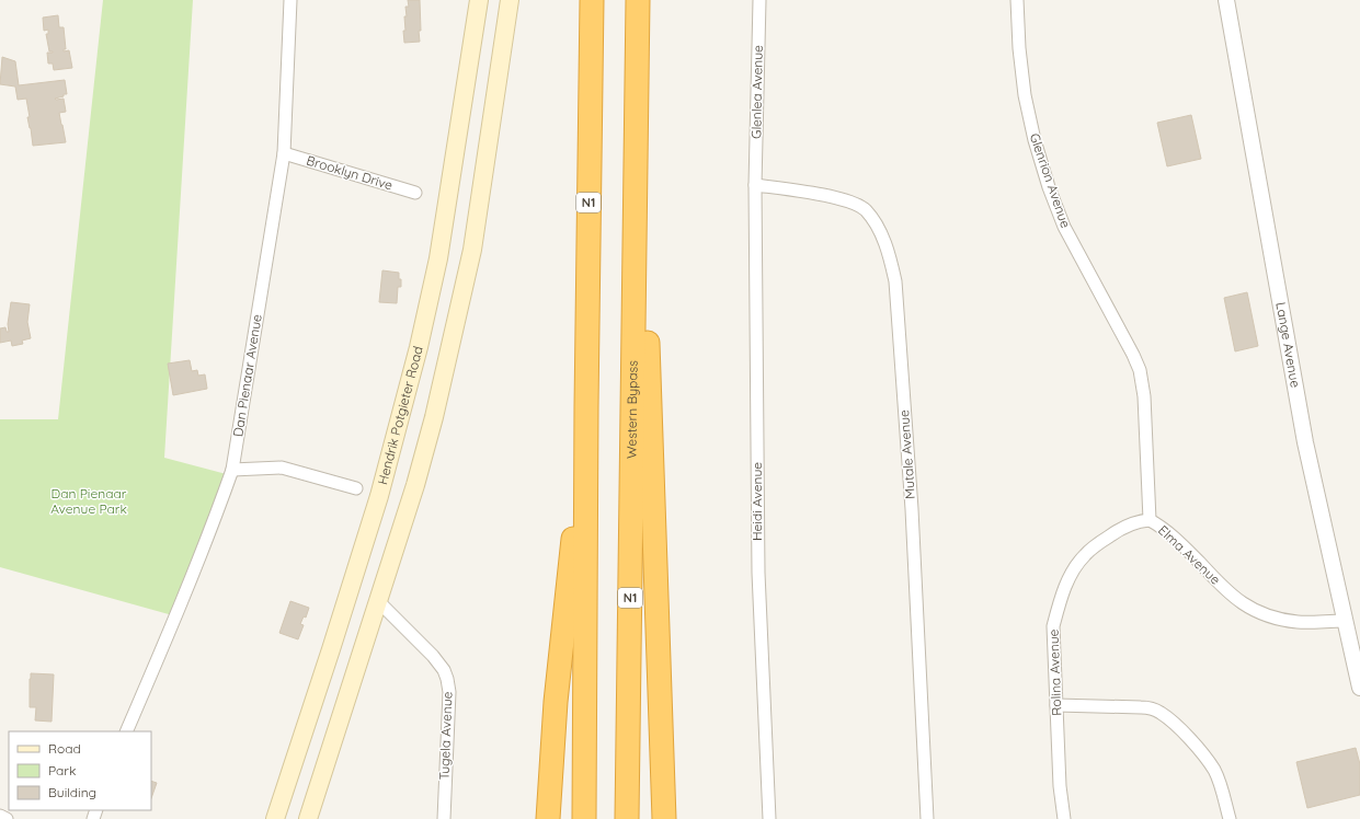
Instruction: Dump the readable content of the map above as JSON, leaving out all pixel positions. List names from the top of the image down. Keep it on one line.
{"streets":{"highway":["N1","Western Bypass"],"main road":["Hendrik Potgieter Road"],"street":["Glenlea Avenue","Brooklyn Drive","Glenrion Avenue","Lange Avenue","Dan Pienaar Avenue","Mutale Avenue","Heidi Avenue","Elma Avenue","Rolina Avenue","Tugela Avenue"]},"crossings":[["Glenlea Avenue","Mutale Avenue"],["Glenlea Avenue","Heidi Avenue"],["Brooklyn Drive","Dan Pienaar Avenue"],["Glenrion Avenue","Elma Avenue"],["Lange Avenue","Elma Avenue"],["Mutale Avenue","Heidi Avenue"],["Elma Avenue","Rolina Avenue"]],"parks":["Dan Pienaar Avenue Park"],"legend":["Road","Park","Building"]}
